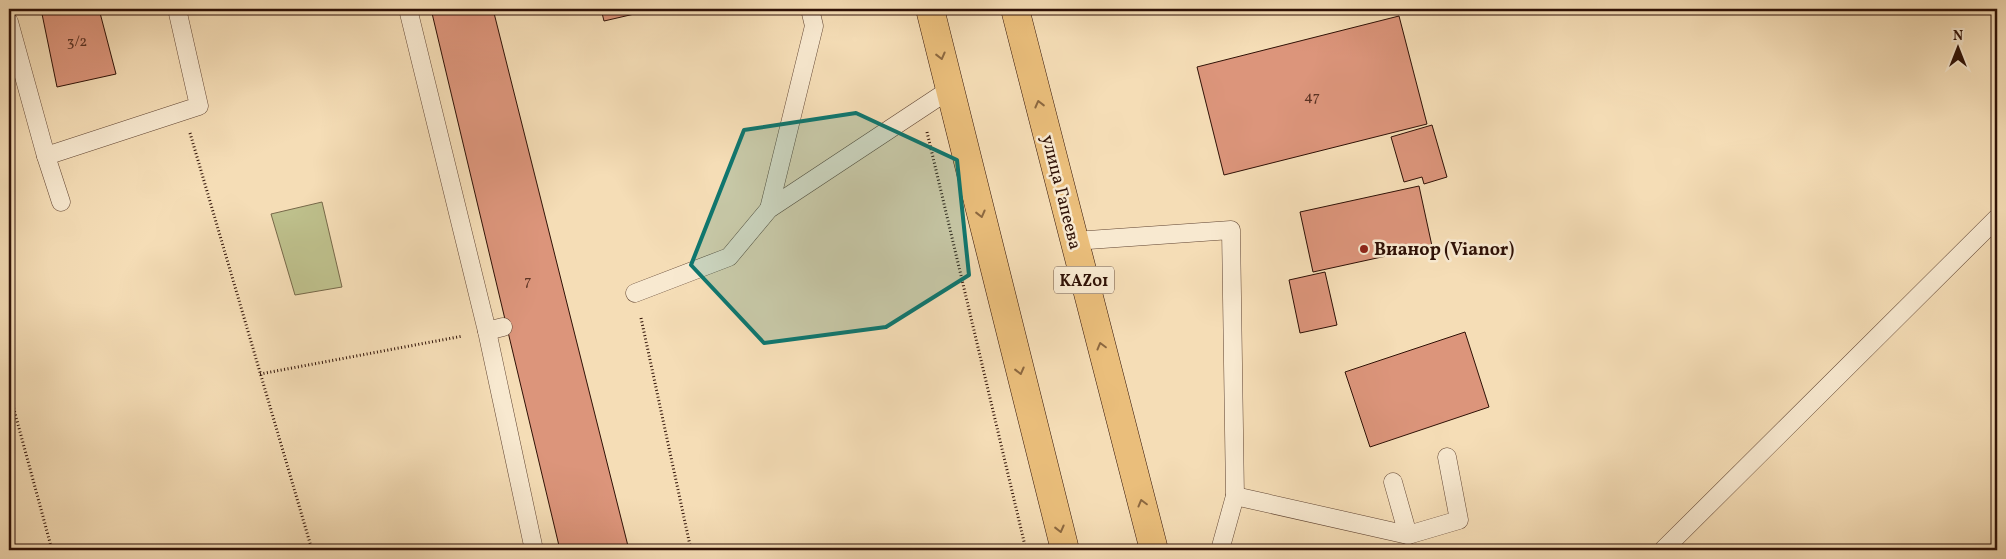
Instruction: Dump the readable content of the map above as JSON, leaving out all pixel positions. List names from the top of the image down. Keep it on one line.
{"streets":{"highway":["улица Гапеева","KАZ01"]},"places":["Вианор (Vianor)"],"house_numbers":["3/2","47","7"],"north":"top"}
